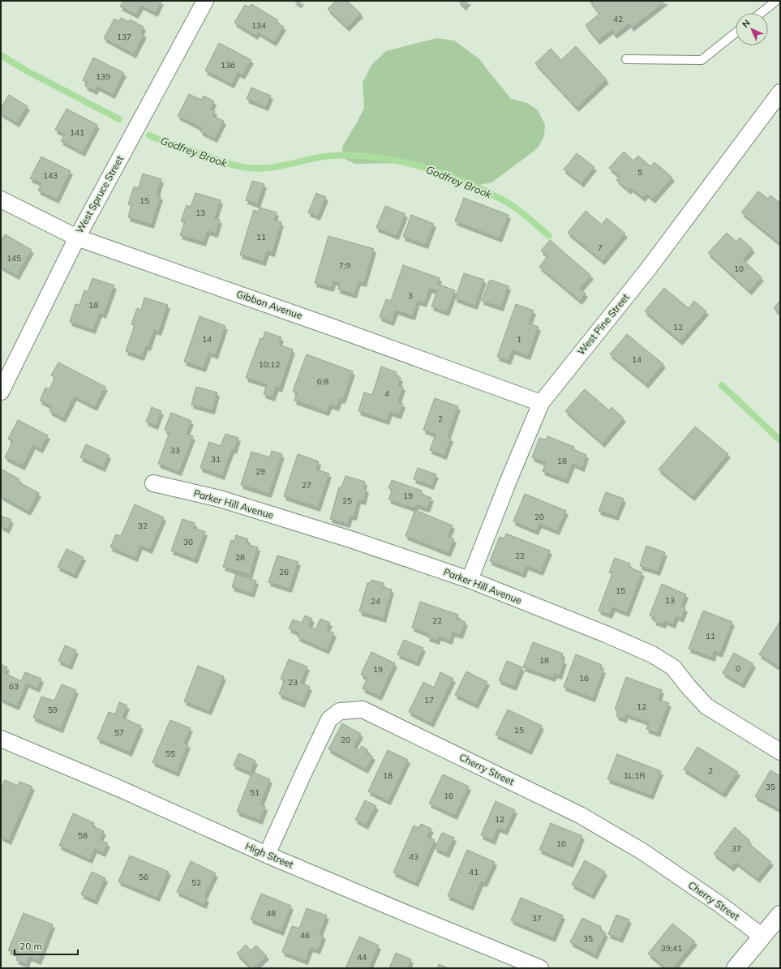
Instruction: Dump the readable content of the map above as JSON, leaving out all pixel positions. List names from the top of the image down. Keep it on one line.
{"streets":{"street":["West Spruce Street","Gibbon Avenue","West Pine Street","Parker Hill Avenue","Cherry Street","High Street"]},"crossings":[["West Spruce Street","Gibbon Avenue"],["Gibbon Avenue","West Pine Street"],["West Pine Street","Parker Hill Avenue"],["Cherry Street","High Street"]],"water":["Godfrey Brook"],"house_numbers":["42","134","137","136","139","141","5","143","15","13","11","7","145","7;9","10","3","18","12","14","1","14","10;12","6;8","4","2","33","31","18","29","27","19","25","20","32","30","22","28","26","15","13","24","22","11","18","0","19","16","23","63","17","12","59","15","57","20","55","2","18","1L;1R","35","51","16","12","58","10","37","43","41","56","52","48","37","46","35","39;41","44"],"scale_bar":"20 m","north":"top left"}
